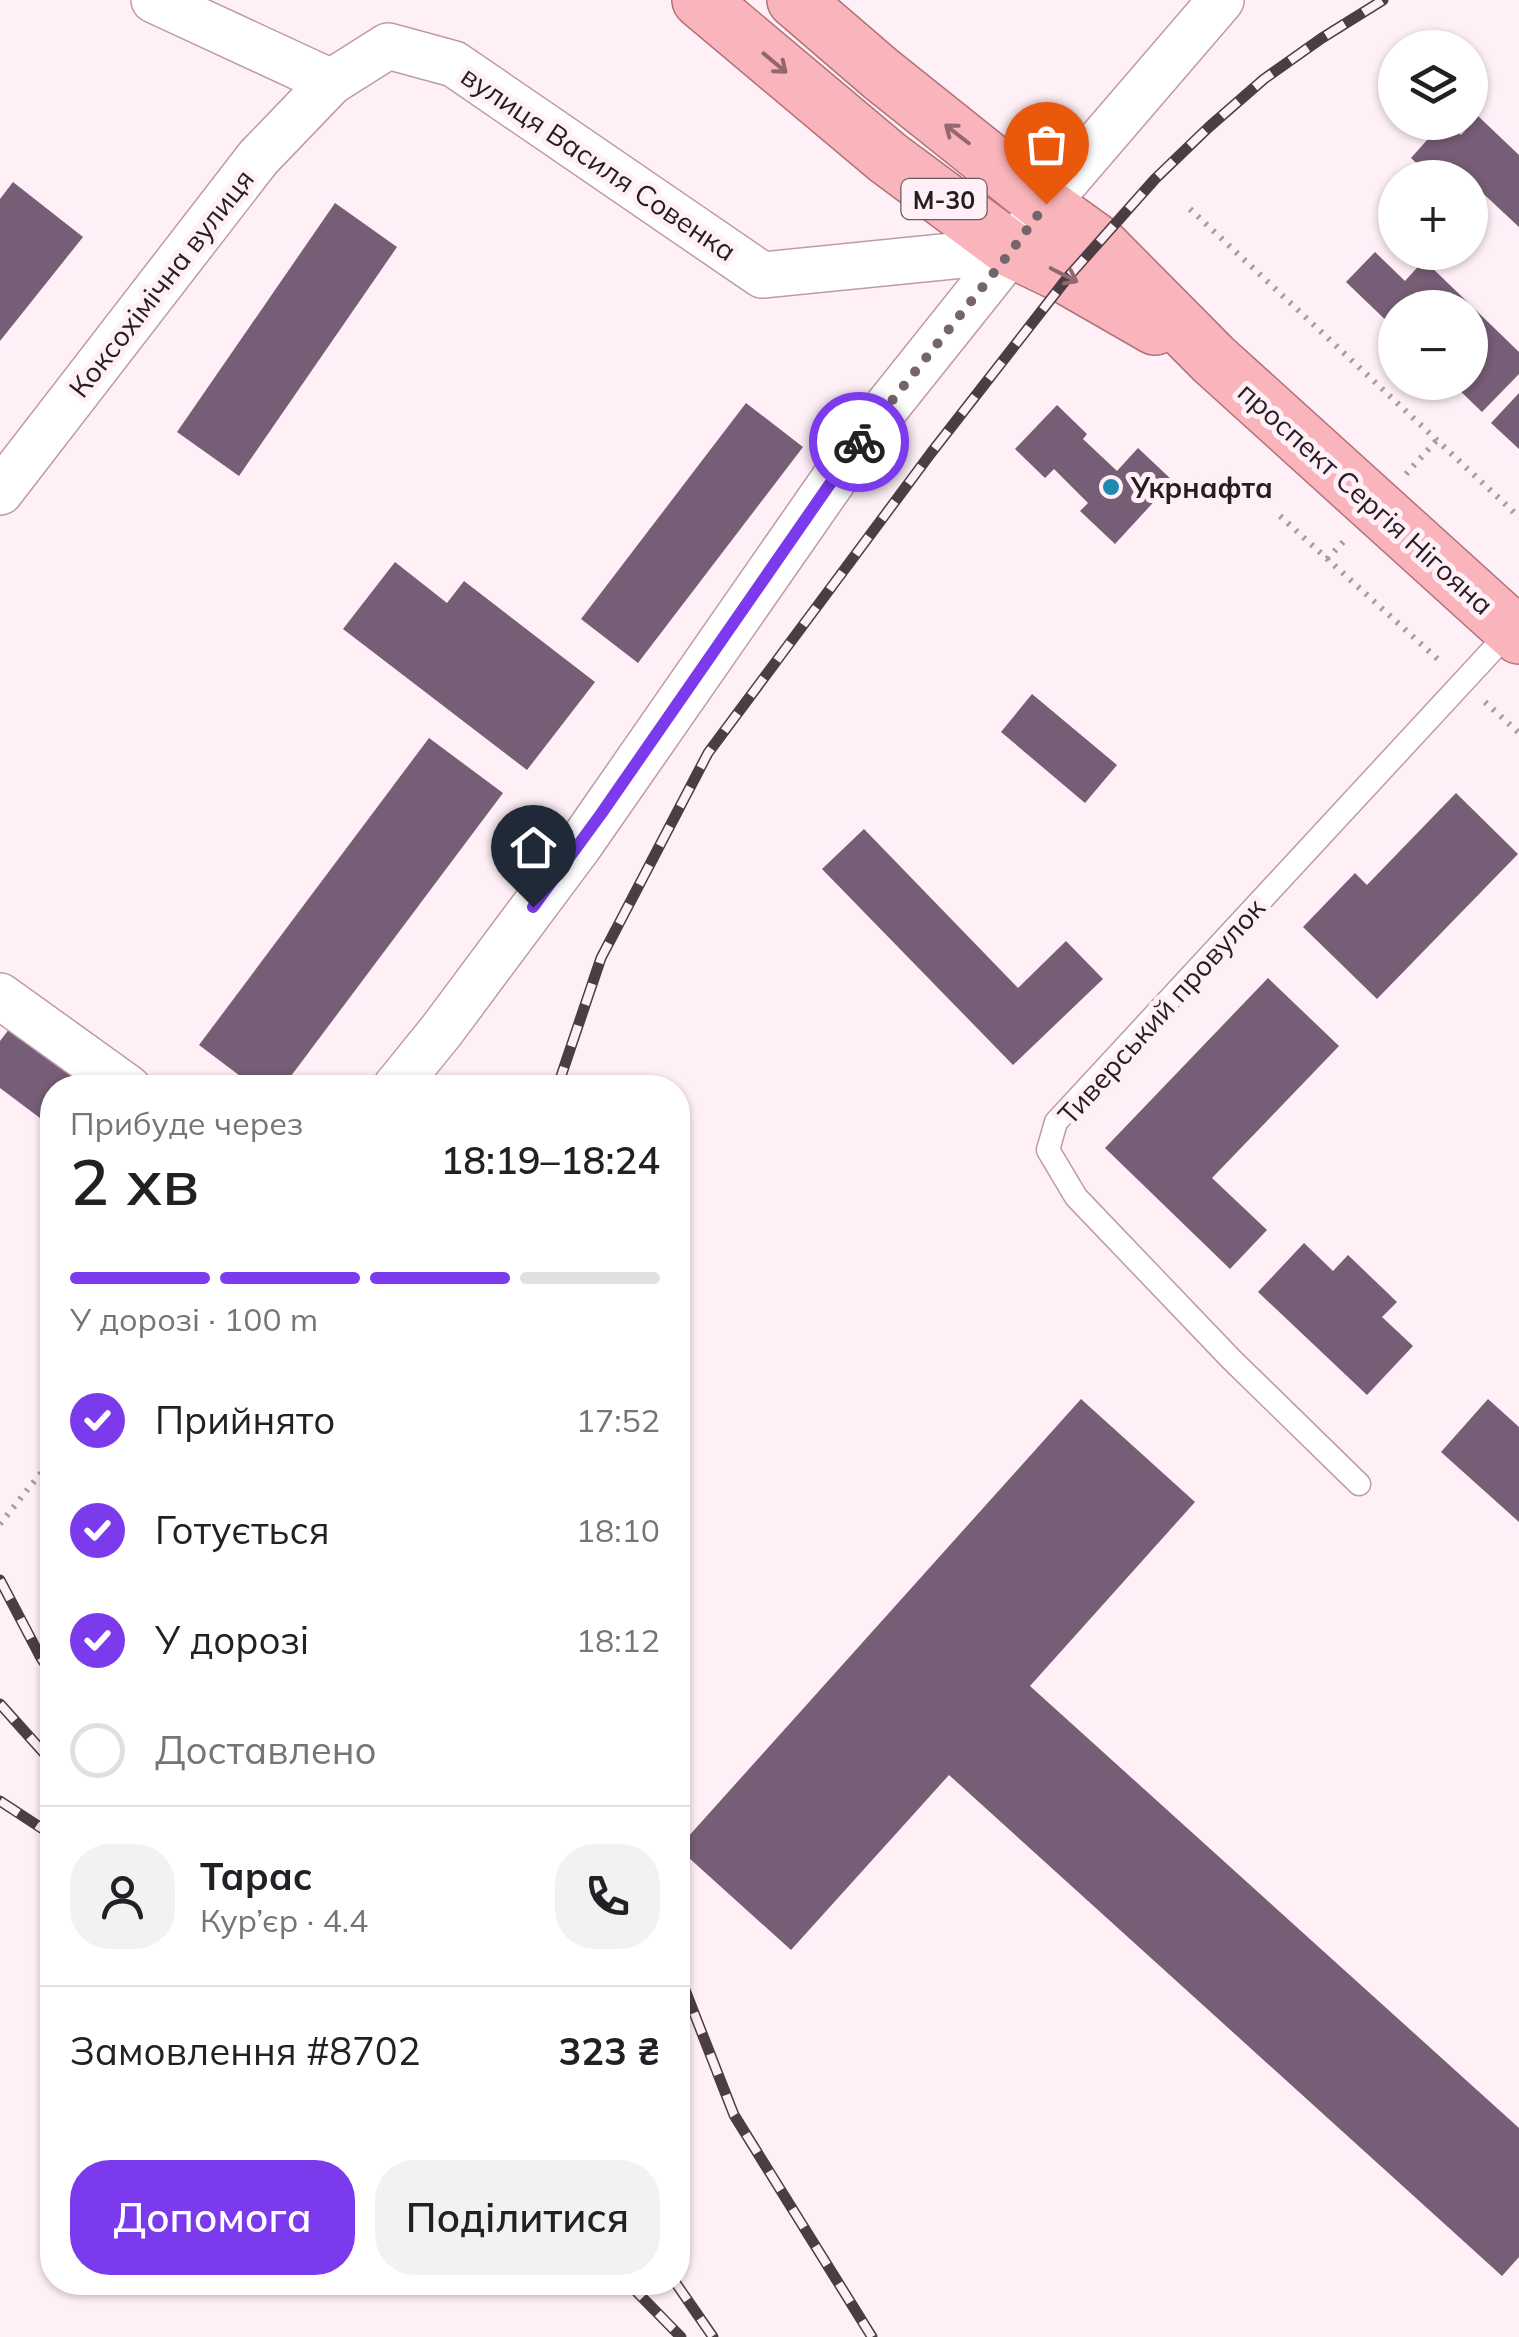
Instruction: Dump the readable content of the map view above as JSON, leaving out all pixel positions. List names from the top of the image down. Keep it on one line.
{"streets":{"highway":["М-30","проспект Сергія Нігояна"],"street":["вулиця Василя Совенка","Коксохімічна вулиця"],"lane":["Тиверський провулок"]},"crossings":[["вулиця Василя Совенка","Коксохімічна вулиця"],["вулиця Василя Совенка","проспект Сергія Нігояна"],["проспект Сергія Нігояна","Тиверський провулок"]],"places":["Укрнафта"],"page":{"map_buttons":["+","−"],"heading":["2 хв","Прибуде через","18:19–18:24"],"panel":["Тарас","Кур’єр · 4.4","Замовлення #8702","323 ₴"],"bar":"У дорозі · 100 m","list":[["Прийнято","17:52"],["Готується","18:10"],["У дорозі","18:12"],"Доставлено"],"buttons":["Допомога","Поділитися"]}}
